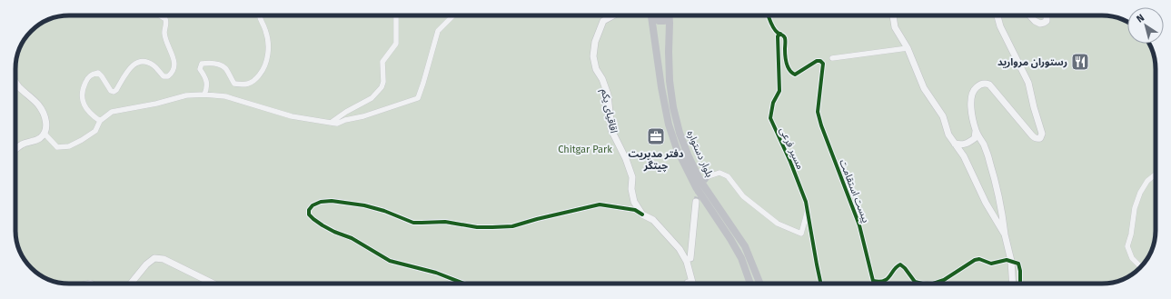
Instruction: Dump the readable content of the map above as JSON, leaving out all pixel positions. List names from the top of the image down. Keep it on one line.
{"streets":{"main road":["بلوار دستواره"],"street":["اقاقیای یکم"],"cycle path":["مسیر فرعی","پیست استقامت"]},"parks":["Chitgar Park"],"places":{"restaurant":["رستوران مروارید"],"office":["دفتر مدیریت چیتگر"]},"north":"top left"}
